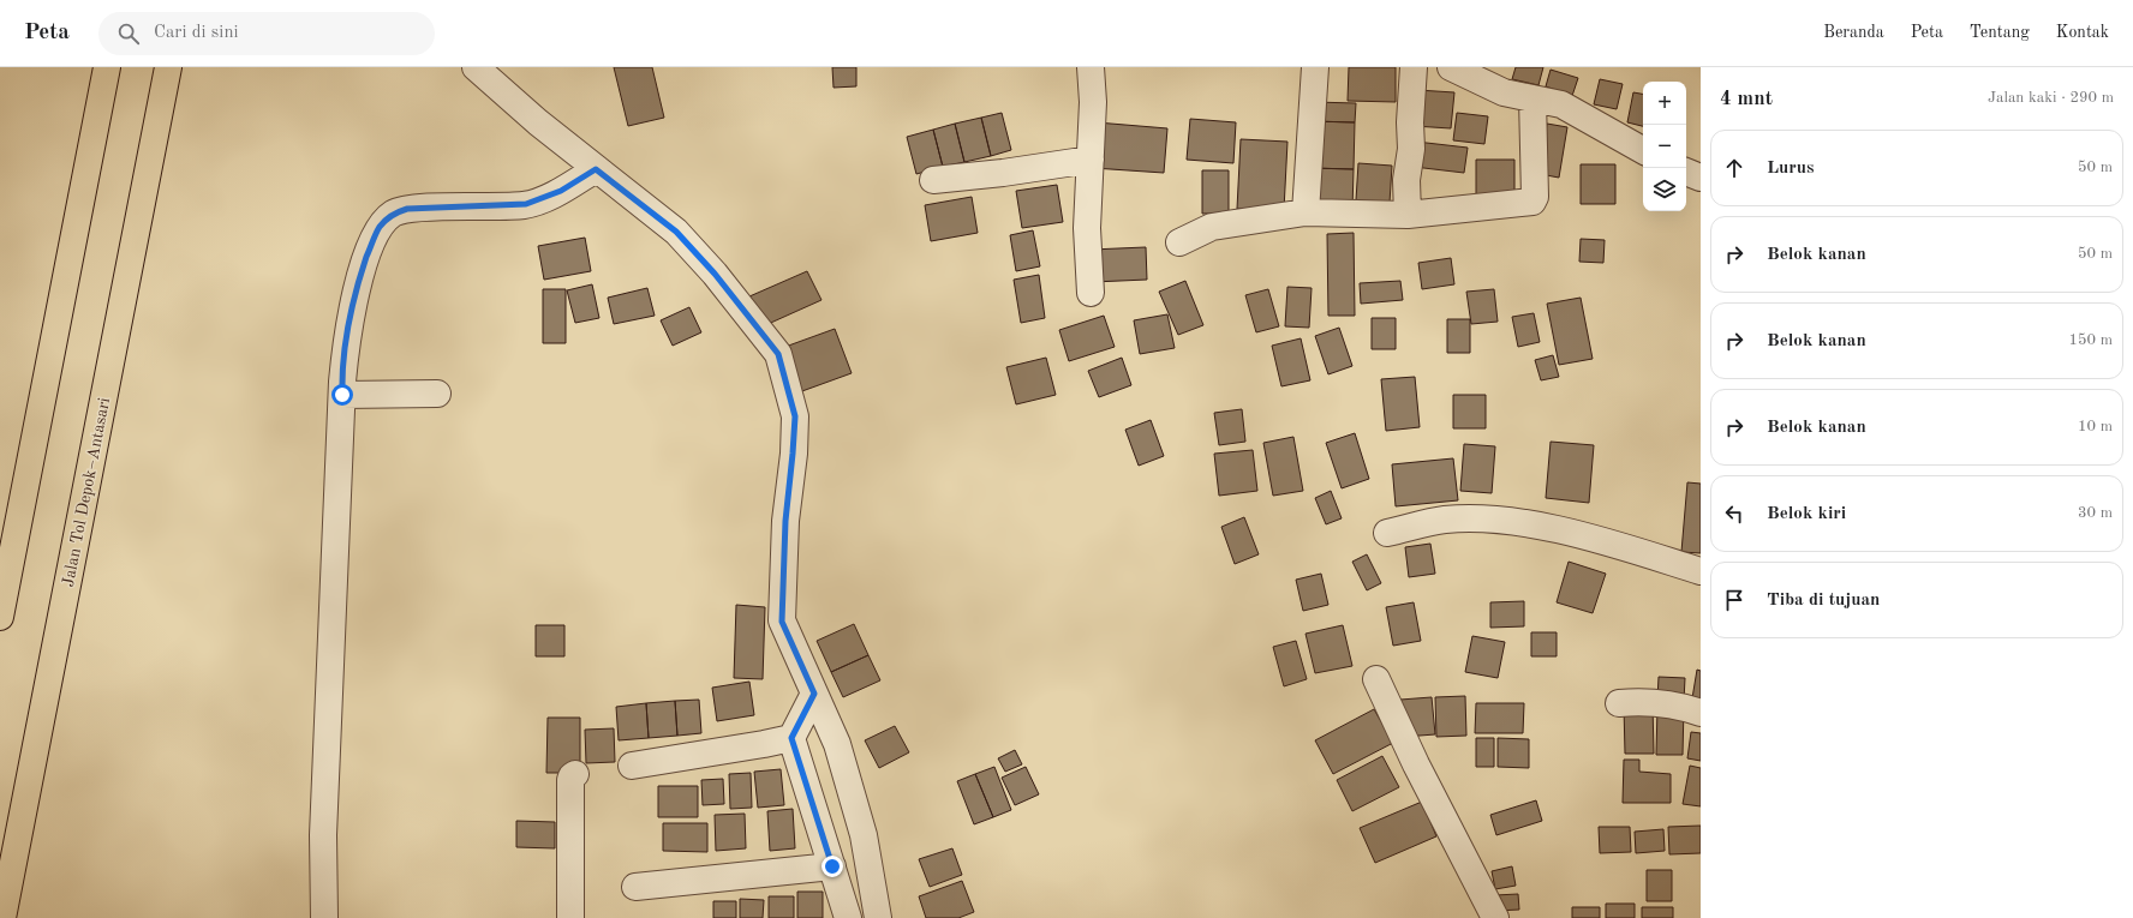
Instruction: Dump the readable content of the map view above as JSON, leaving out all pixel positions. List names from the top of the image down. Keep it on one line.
{"streets":{"highway":["Jalan Tol Depok–Antasari"]},"page":{"header":"Peta","search":"Cari di sini","nav":["Beranda","Peta","Tentang","Kontak"],"heading":["4 mnt","Jalan kaki · 290 m"],"map_buttons":["+","−"],"list":[["Lurus","50 m"],["Belok kanan","50 m"],["Belok kanan","150 m"],["Belok kanan","10 m"],["Belok kiri","30 m"],"Tiba di tujuan"]}}
